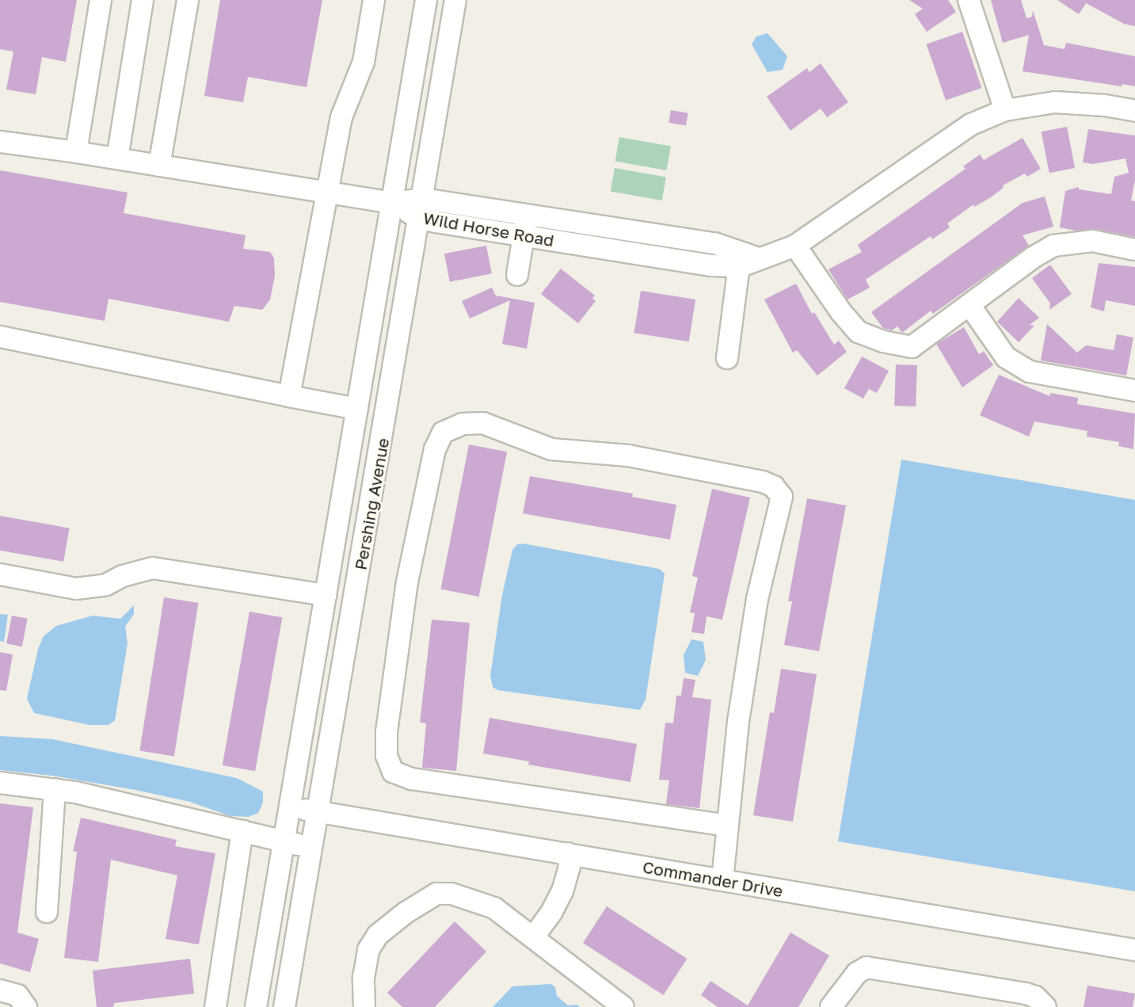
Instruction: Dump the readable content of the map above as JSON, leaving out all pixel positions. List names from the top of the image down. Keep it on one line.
{"streets":{"street":["Wild Horse Road","Pershing Avenue","Commander Drive"]},"crossings":[["Wild Horse Road","Pershing Avenue"],["Pershing Avenue","Commander Drive"]]}
